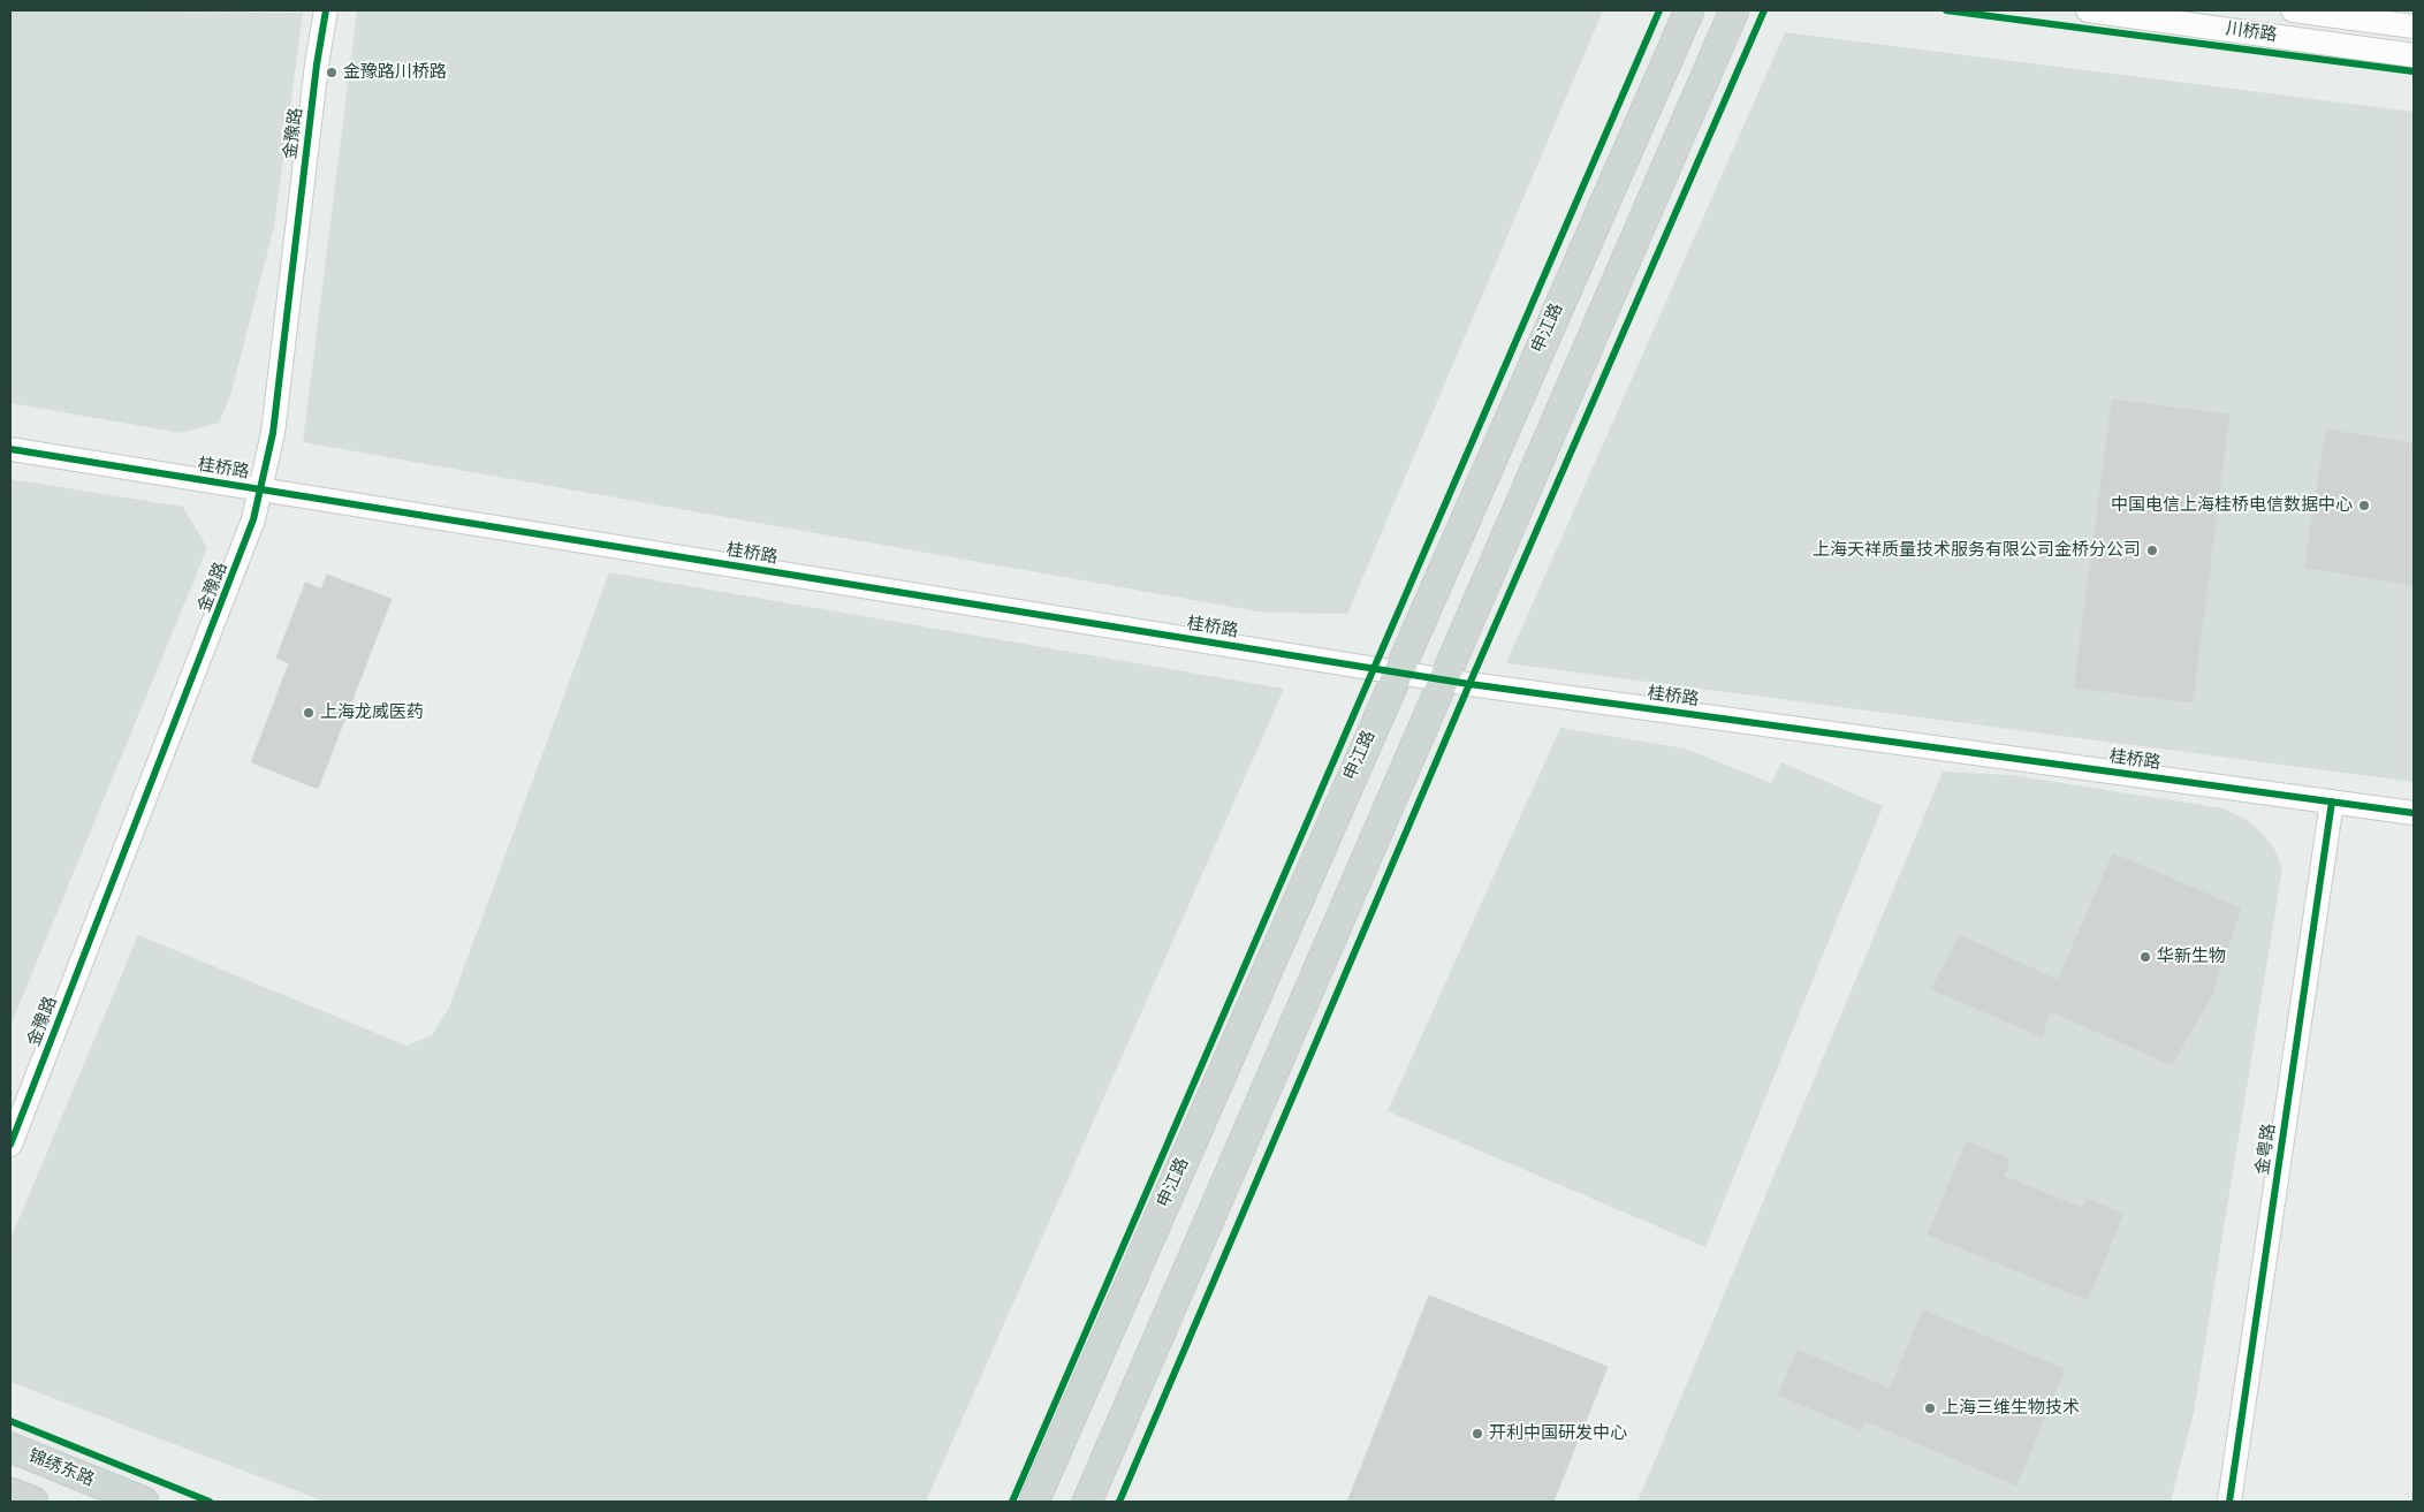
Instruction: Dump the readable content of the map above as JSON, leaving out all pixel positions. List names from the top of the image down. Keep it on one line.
{"streets":{"main road":["申江路","锦绣东路"],"street":["川桥路","金豫路","桂桥路","金粤路"]},"crossings":[["金豫路","桂桥路"],["申江路","桂桥路"],["桂桥路","金粤路"]],"places":["金豫路川桥路","中国电信上海桂桥电信数据中心","上海天祥质量技术服务有限公司金桥分公司","上海龙威医药","华新生物","上海三维生物技术","开利中国研发中心"]}
